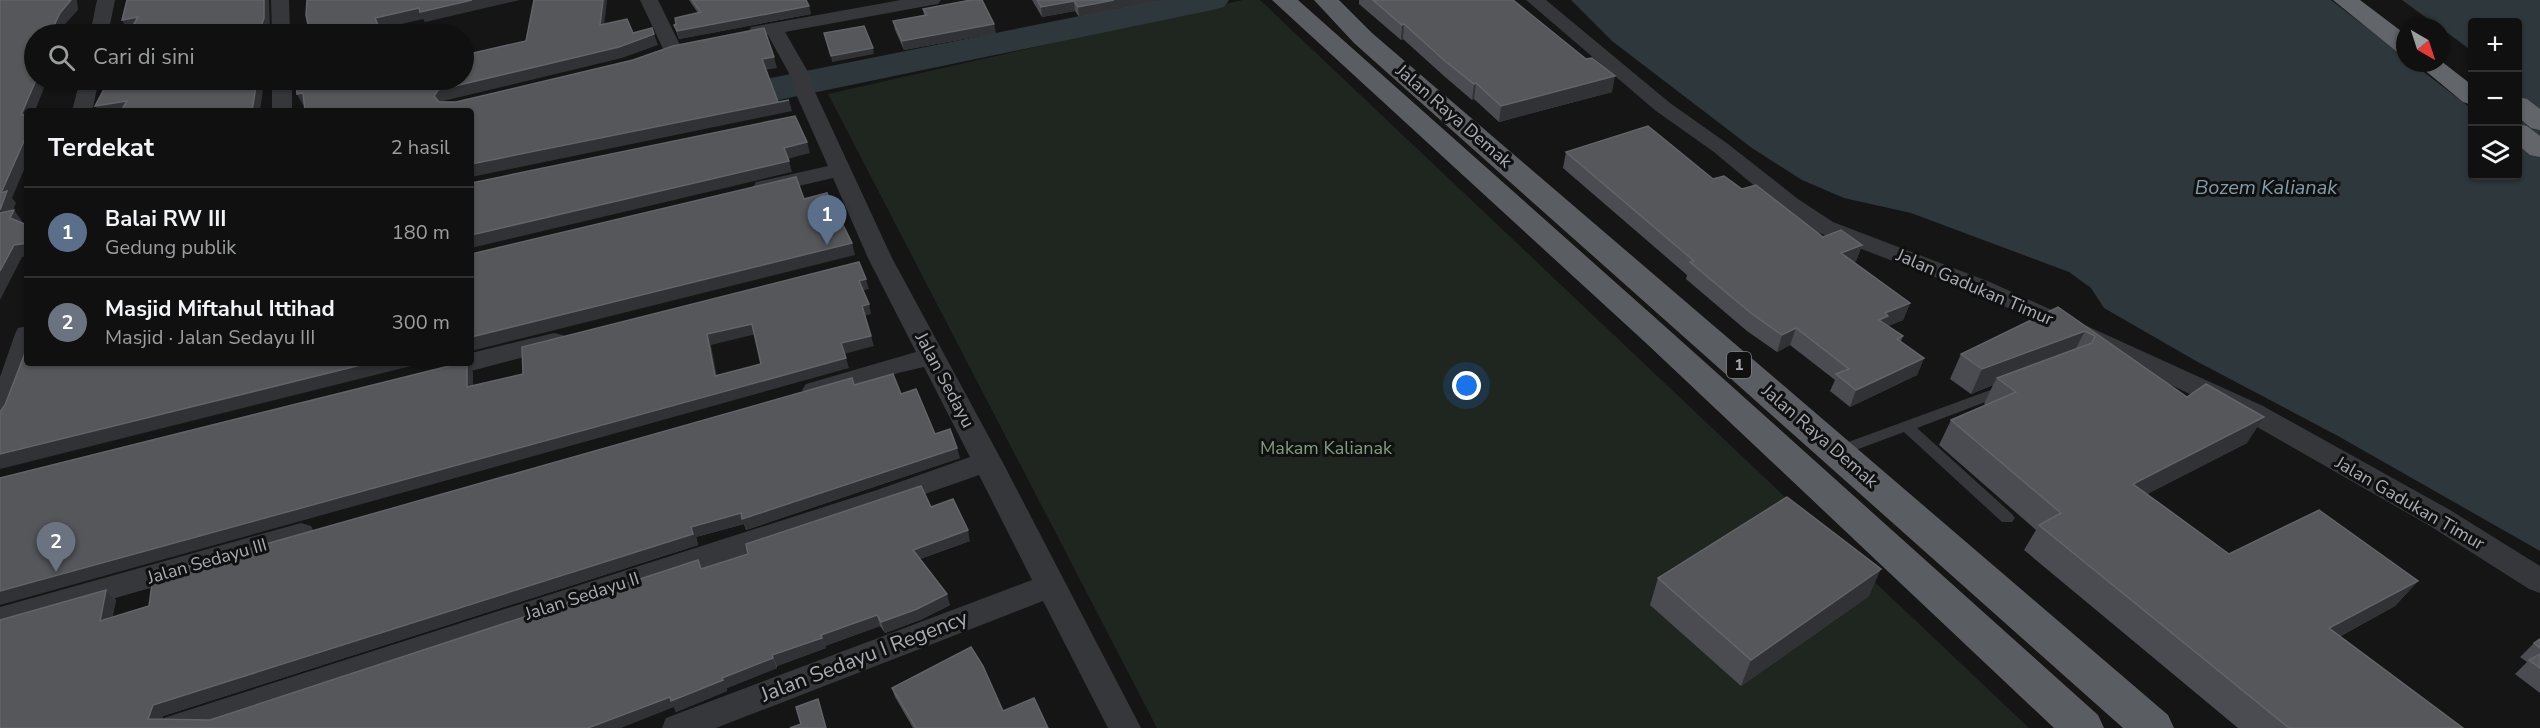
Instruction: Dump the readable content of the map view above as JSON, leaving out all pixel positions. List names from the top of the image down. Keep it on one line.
{"streets":{"highway":["Jalan Raya Demak","1"],"street":["Jalan Gadukan Timur","Jalan Sedayu","Jalan Sedayu III","Jalan Sedayu II","Jalan Sedayu I Regency"]},"crossings":[["Jalan Sedayu","Jalan Sedayu II"],["Jalan Sedayu","Jalan Sedayu I Regency"]],"water":["Bozem Kalianak"],"parks":["Makam Kalianak"],"north":"bottom right","page":{"map_buttons":["+","−"],"search":"Cari di sini","heading":["Terdekat","2 hasil"],"list":[{"mark":"1","name":"Balai RW III","note":"Gedung publik","value":"180 m"},{"mark":"2","name":"Masjid Miftahul Ittihad","note":"Masjid · Jalan Sedayu III","value":"300 m"}],"pins":["1","2"]}}
